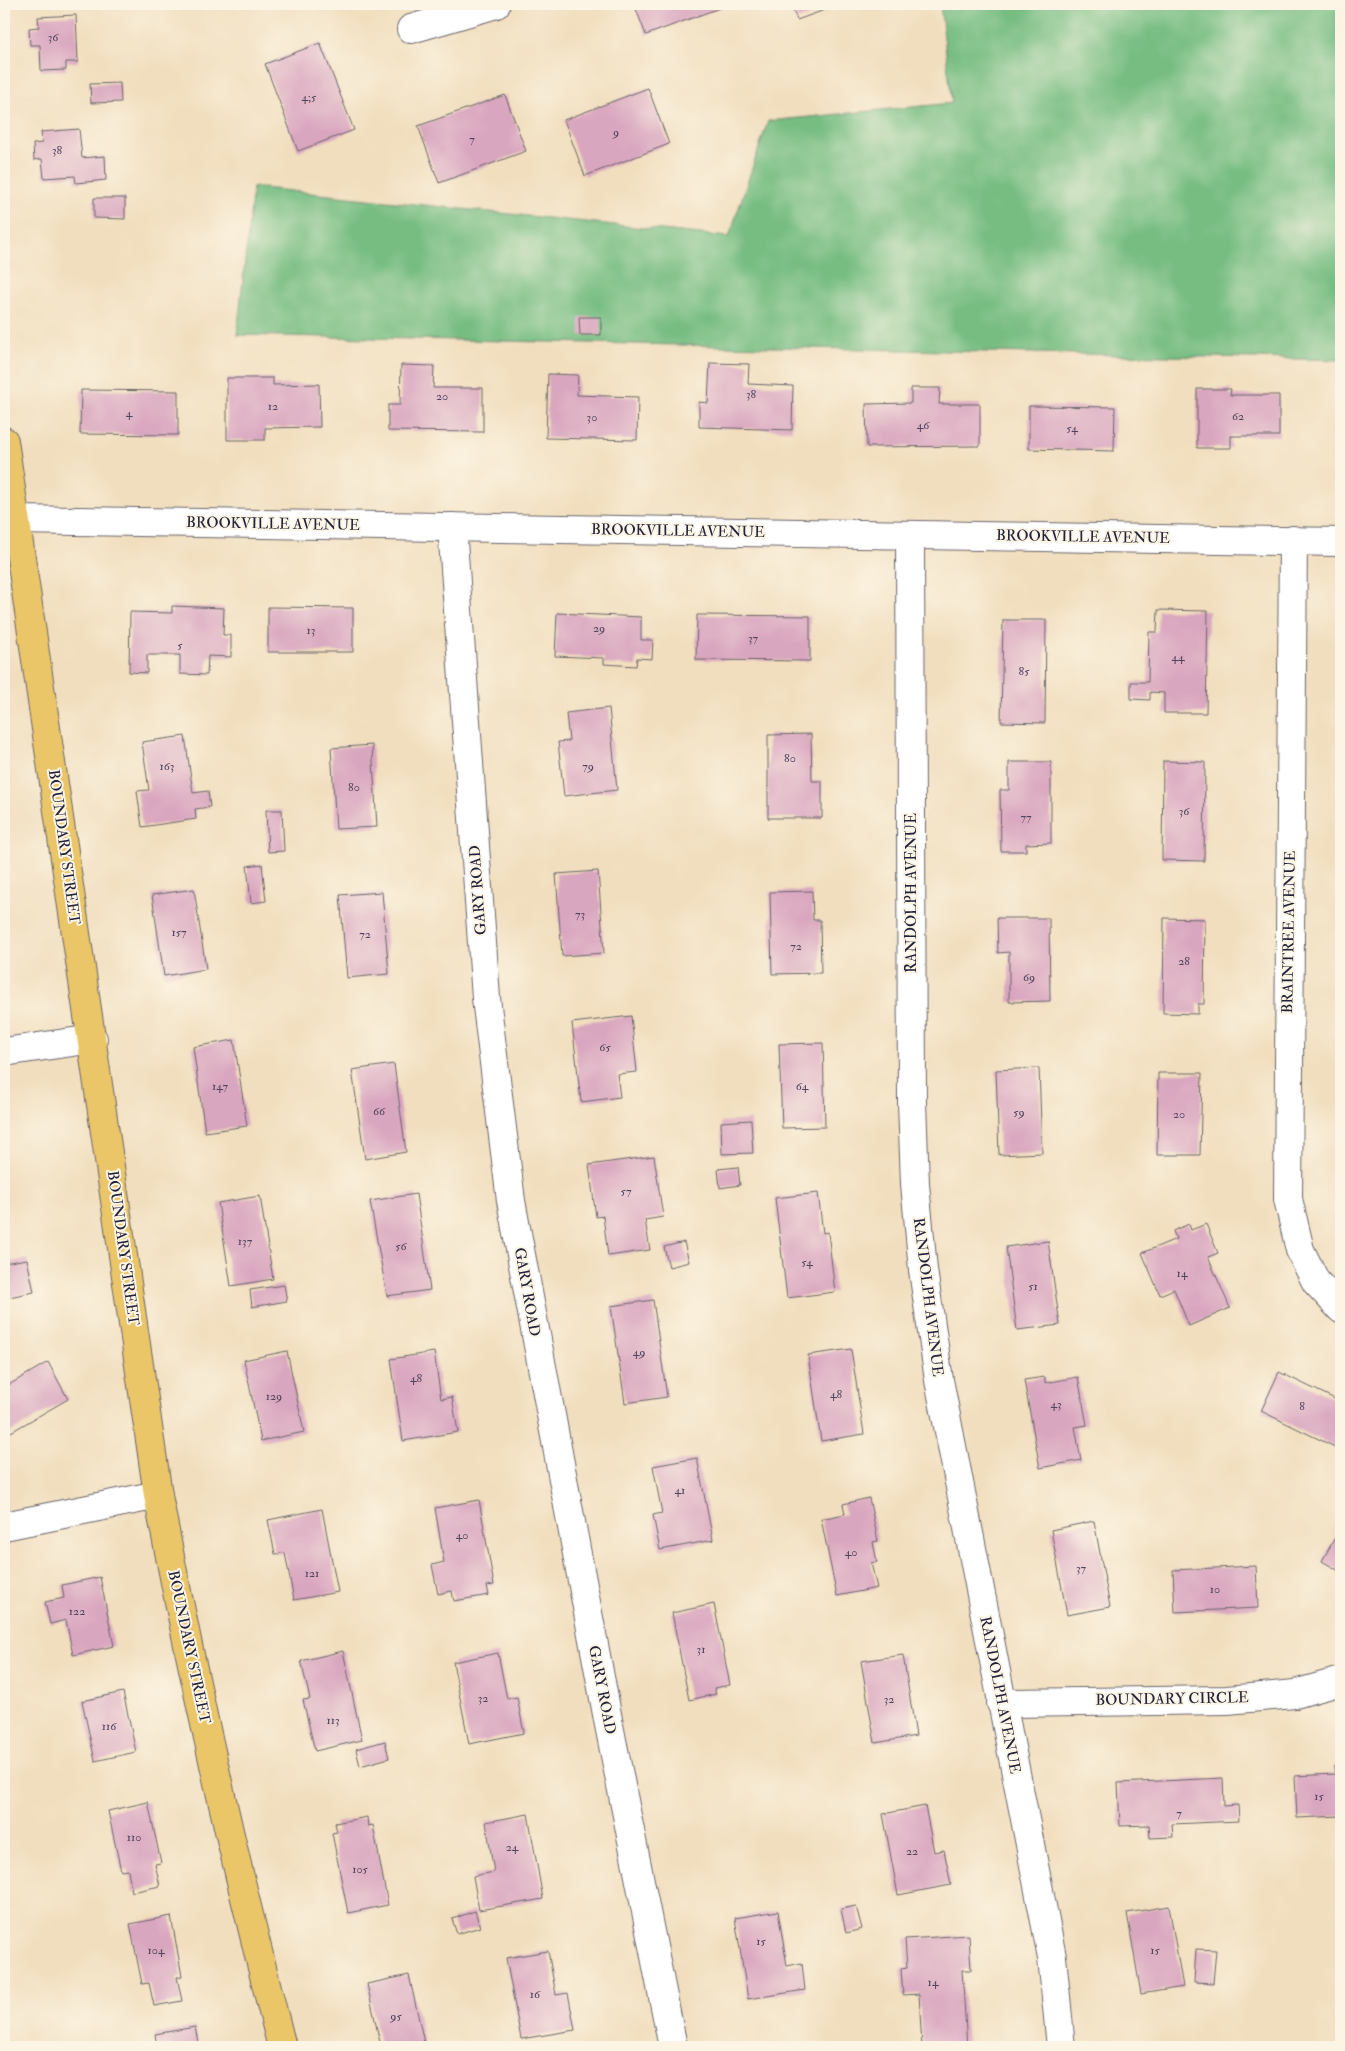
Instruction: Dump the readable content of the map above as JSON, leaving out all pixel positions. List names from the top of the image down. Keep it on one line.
{"streets":{"main road":["BOUNDARY STREET"],"street":["BROOKVILLE AVENUE","GARY ROAD","RANDOLPH AVENUE","BRAINTREE AVENUE","BOUNDARY CIRCLE"]},"crossings":[["BROOKVILLE AVENUE","BOUNDARY STREET"],["BROOKVILLE AVENUE","GARY ROAD"],["BROOKVILLE AVENUE","RANDOLPH AVENUE"],["BROOKVILLE AVENUE","BRAINTREE AVENUE"],["RANDOLPH AVENUE","BOUNDARY CIRCLE"]],"house_numbers":["36","4;5","9","7","38","38","20","12","4","62","30","46","54","29","13","37","5","44","85","80","163","79","80","36","77","73","157","72","72","28","69","65","147","64","66","59","20","57","137","56","54","14","51","49","48","48","129","43","8","41","40","40","37","121","10","122","31","32","32","113","116","15","7","110","24","22","105","15","104","15","14","16","95"]}
